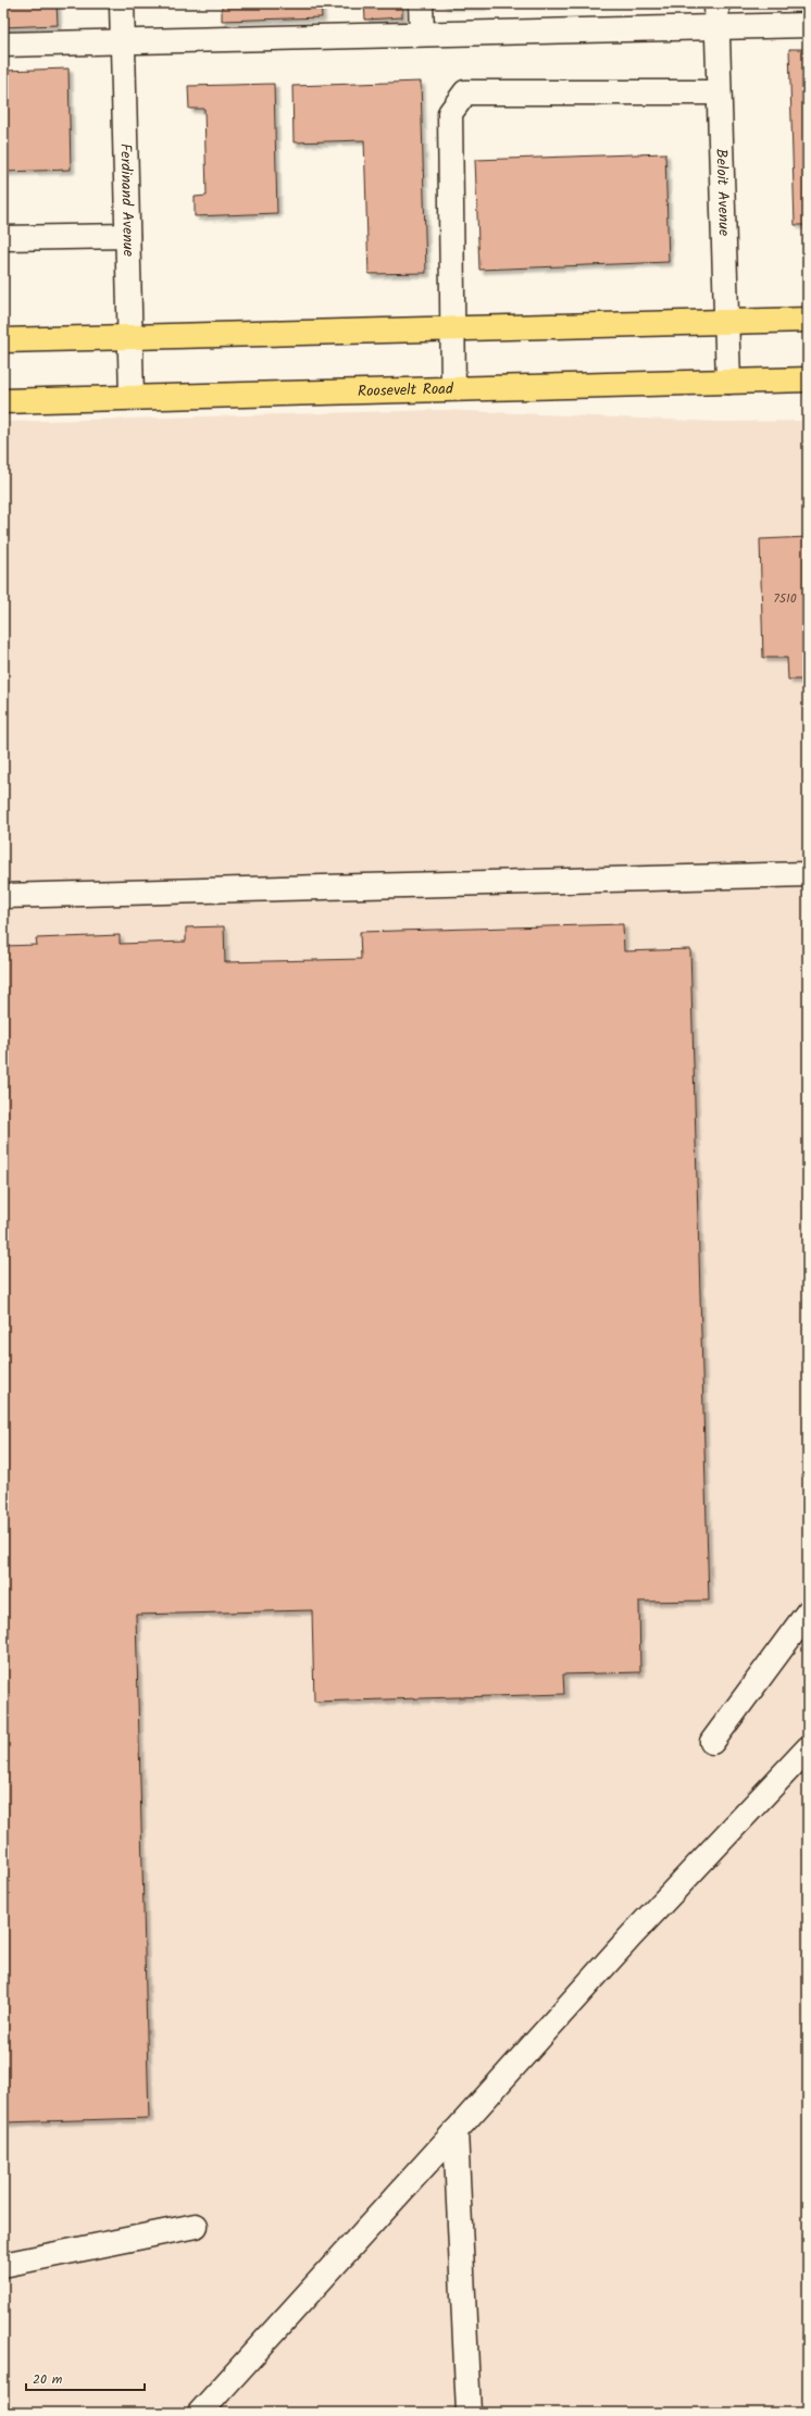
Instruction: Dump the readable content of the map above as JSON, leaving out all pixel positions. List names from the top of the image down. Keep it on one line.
{"streets":{"main road":["Roosevelt Road"],"street":["Beloit Avenue","Ferdinand Avenue"]},"crossings":[["Beloit Avenue","Roosevelt Road"],["Ferdinand Avenue","Roosevelt Road"]],"house_numbers":["7510"],"scale_bar":"20 m"}
